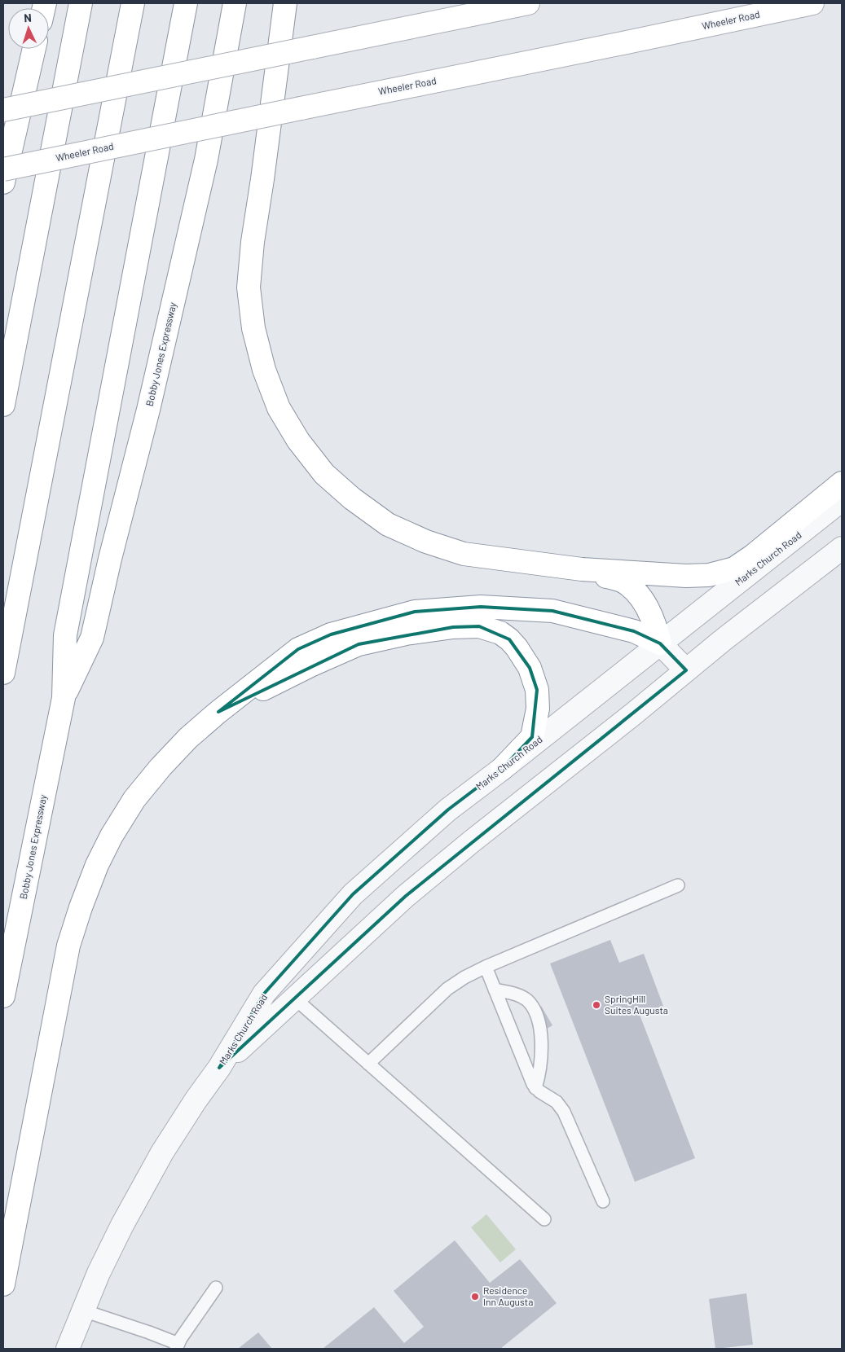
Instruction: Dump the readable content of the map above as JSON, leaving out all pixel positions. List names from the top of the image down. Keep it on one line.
{"streets":{"main road":["Wheeler Road","Bobby Jones Expressway"],"street":["Marks Church Road"]},"places":["SpringHill Suites Augusta","Residence Inn Augusta"],"north":"top"}
